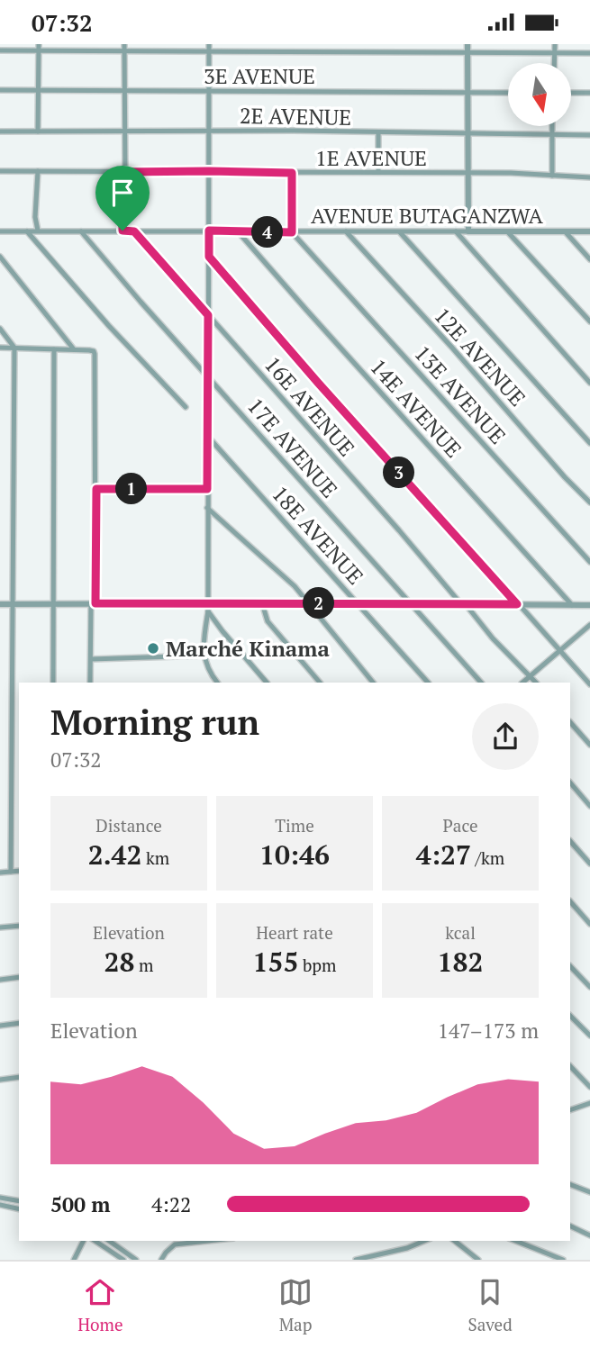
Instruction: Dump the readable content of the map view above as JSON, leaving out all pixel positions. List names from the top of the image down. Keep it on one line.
{"streets":{"street":["3E AVENUE","2E AVENUE","1E AVENUE","AVENUE BUTAGANZWA","12E AVENUE","13E AVENUE","16E AVENUE","14E AVENUE","17E AVENUE","18E AVENUE"]},"crossings":[["AVENUE BUTAGANZWA","12E AVENUE"],["AVENUE BUTAGANZWA","13E AVENUE"],["AVENUE BUTAGANZWA","16E AVENUE"],["AVENUE BUTAGANZWA","14E AVENUE"],["AVENUE BUTAGANZWA","17E AVENUE"]],"places":["Marché Kinama"],"north":"bottom","page":{"status":"07:32","pins":["4","3","1","2"],"heading":["Morning run","07:32"],"stats":[["Distance","2.42 km"],["Time","10:46"],["Pace","4:27 /km"],["Elevation","28 m"],["Heart rate","155 bpm"],["kcal","182"]],"chart":["Elevation","147–173 m"],"list":[{"name":"500 m","note":"4:22"}],"tabs":["Home","Map","Saved"]}}
